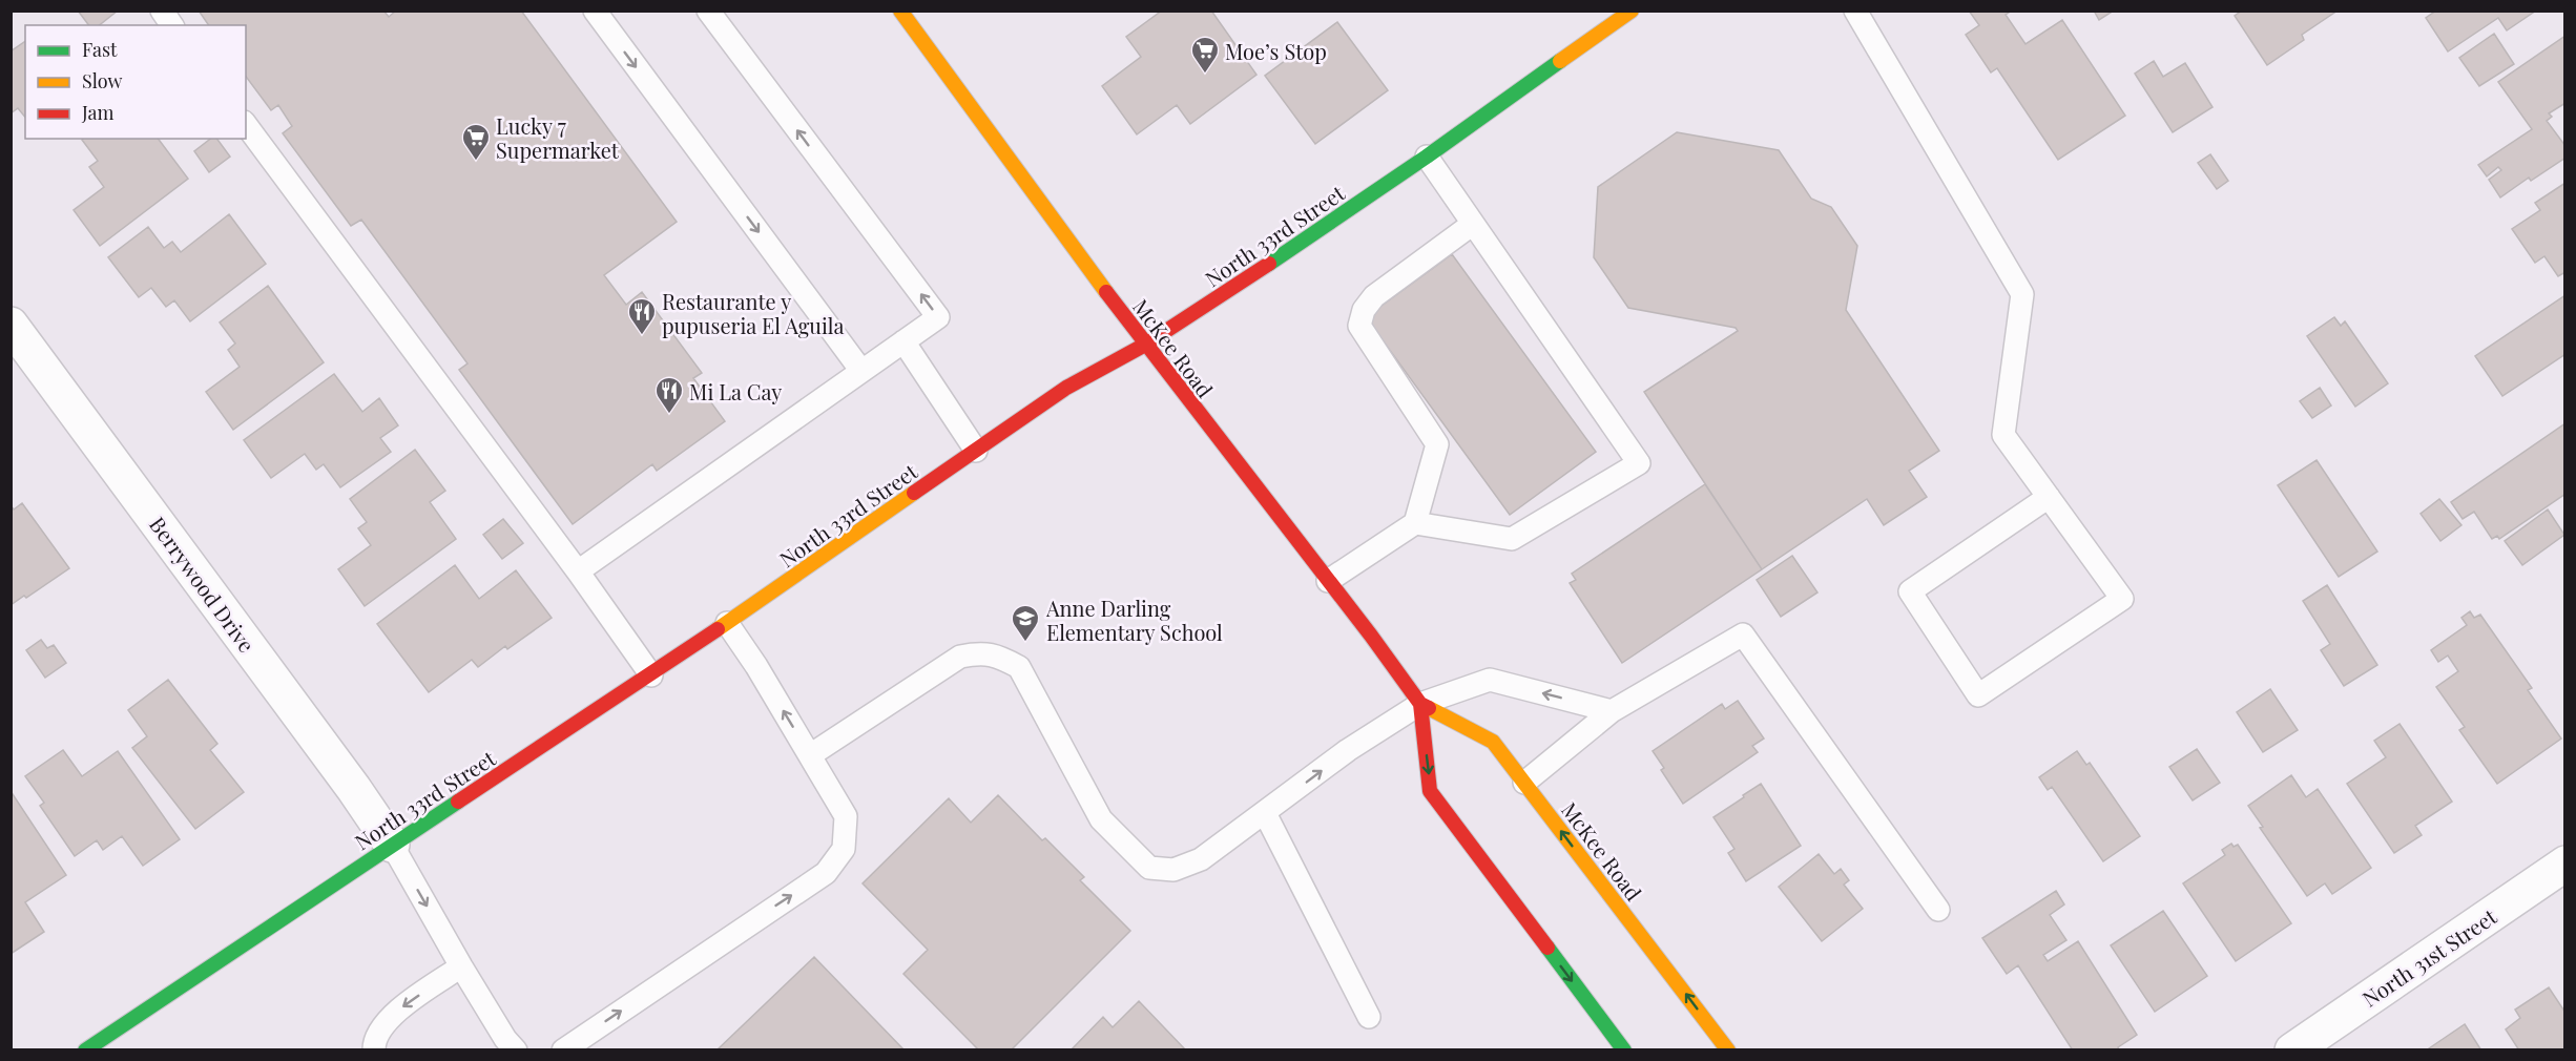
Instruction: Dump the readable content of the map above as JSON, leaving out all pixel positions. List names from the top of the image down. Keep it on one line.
{"streets":{"street":["North 33rd Street","McKee Road","Berrywood Drive","North 31st Street"]},"crossings":[["North 33rd Street","McKee Road"],["North 33rd Street","Berrywood Drive"]],"places":{"supermarket":["Moe’s Stop","Lucky 7 Supermarket"],"restaurant":["Restaurante y pupuseria El Aguila","Mi La Cay"],"school or university":["Anne Darling Elementary School"]},"legend":["Fast","Slow","Jam"]}
